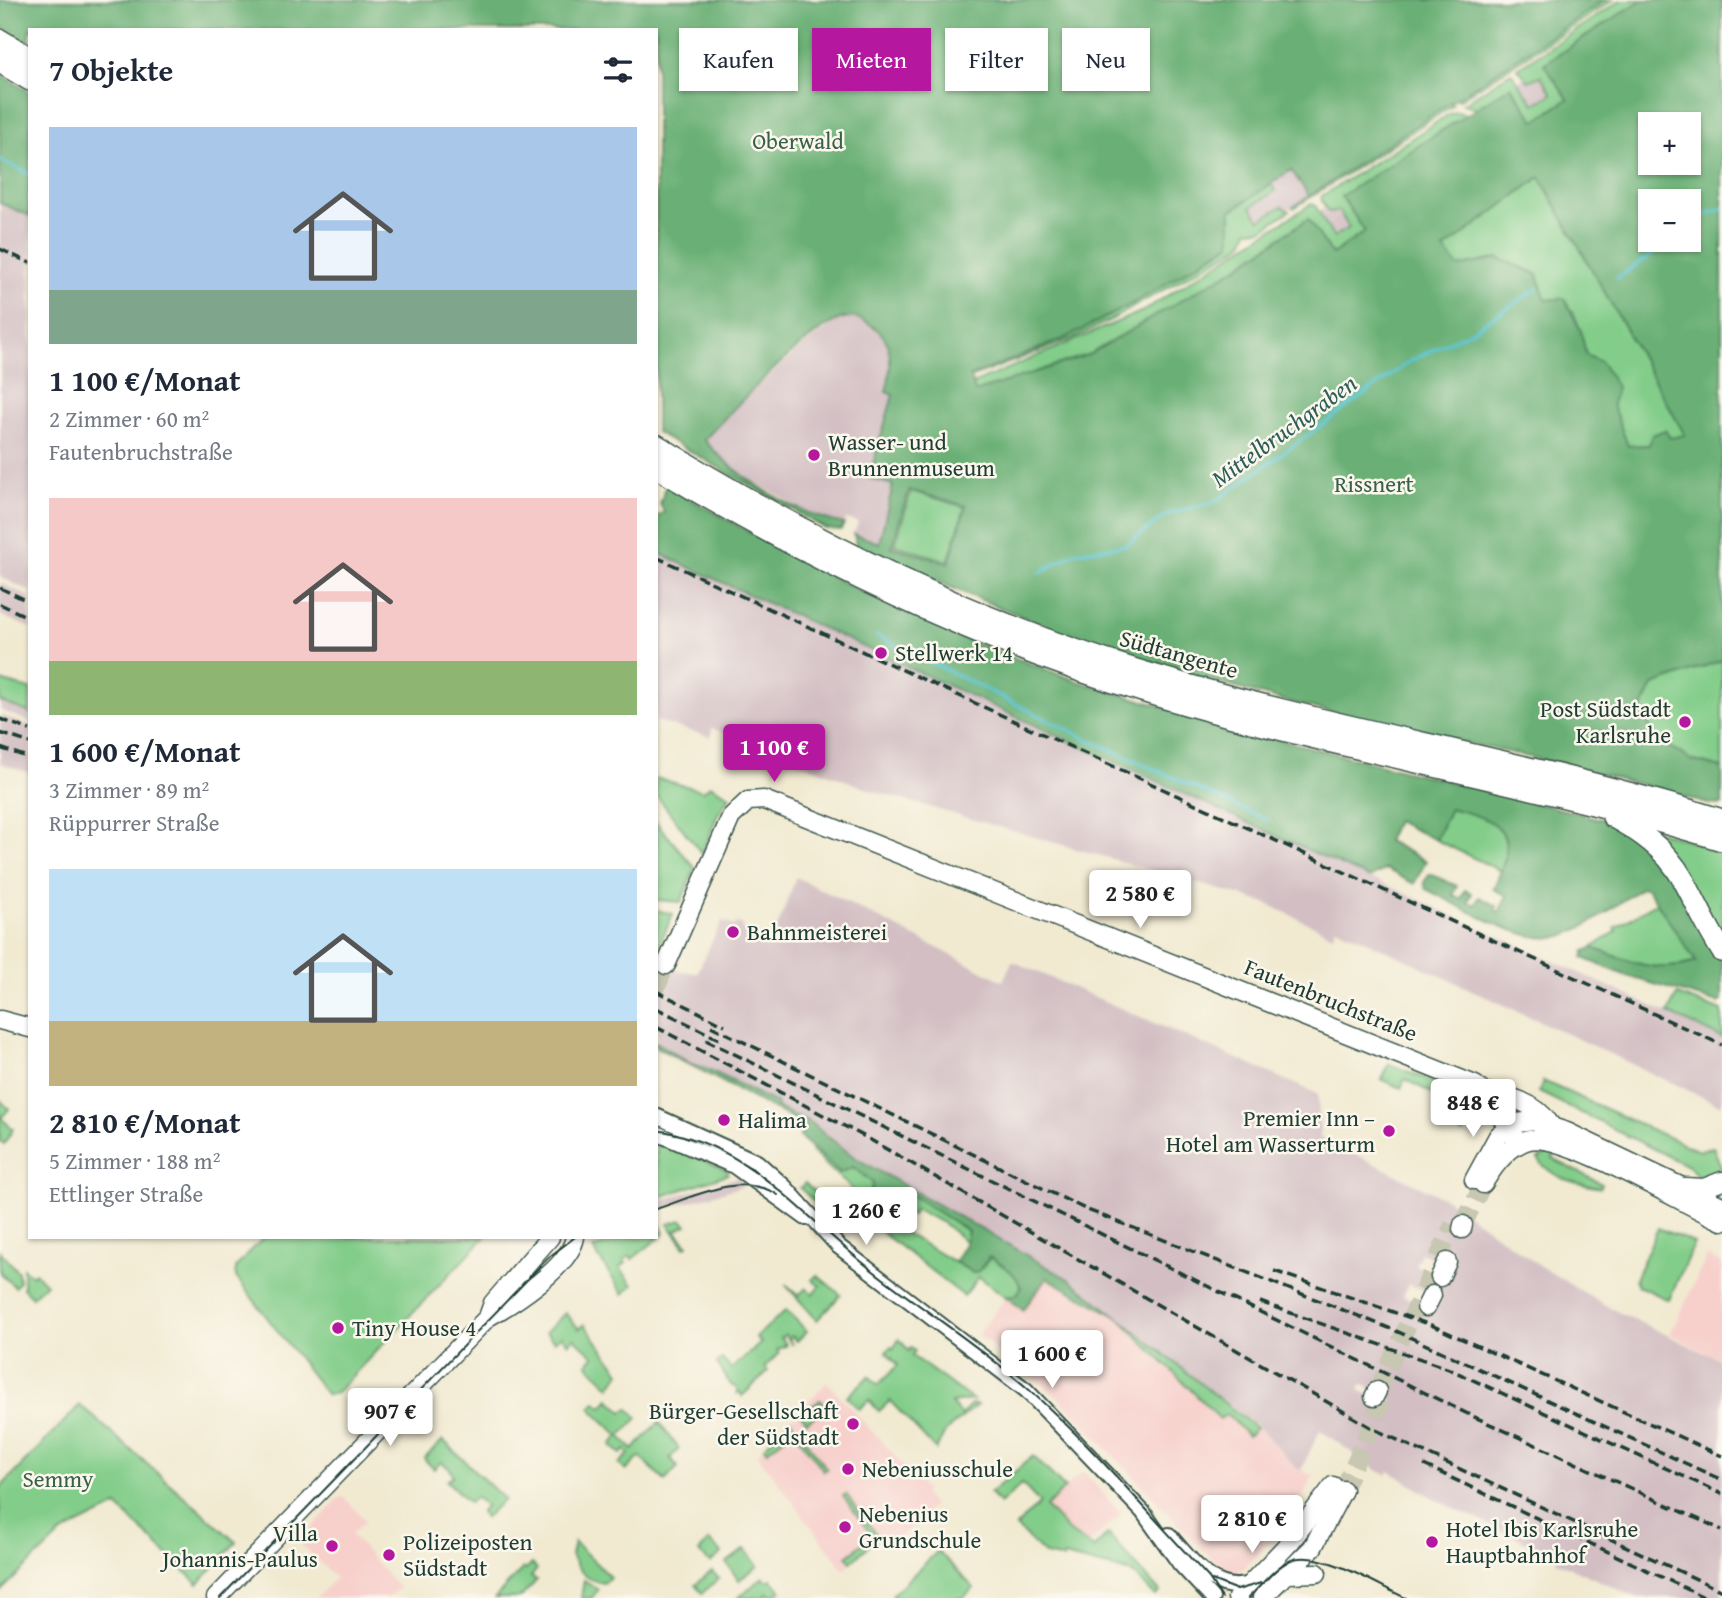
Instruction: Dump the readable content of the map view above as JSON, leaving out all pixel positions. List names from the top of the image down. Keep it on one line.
{"streets":{"highway":["Südtangente"],"main road":["Fautenbruchstraße"]},"water":["Mittelbruchgraben"],"parks":["Oberwald","Rissnert","Semmy"],"places":["Wasser- und Brunnenmuseum","Stellwerk 14","Post Südstadt Karlsruhe","Bahnmeisterei","Halima","Premier Inn – Hotel am Wasserturm","Tiny House 4","Bürger-Gesellschaft der Südstadt","Nebeniusschule","Nebenius Grundschule","Hotel Ibis Karlsruhe Hauptbahnhof","Villa Johannis-Paulus","Polizeiposten Südstadt"],"page":{"chip":["Kaufen","Mieten","Filter","Neu"],"heading":"7 Objekte","map_buttons":["+","−"],"list":[{"name":"1 100 €/Monat","note":"2 Zimmer · 60 m² · Fautenbruchstraße"},{"name":"1 600 €/Monat","note":"3 Zimmer · 89 m² · Rüppurrer Straße"},{"name":"2 810 €/Monat","note":"5 Zimmer · 188 m² · Ettlinger Straße"}],"price":["1 100 €","2 580 €","848 €","1 260 €","1 600 €","907 €","2 810 €"]}}
